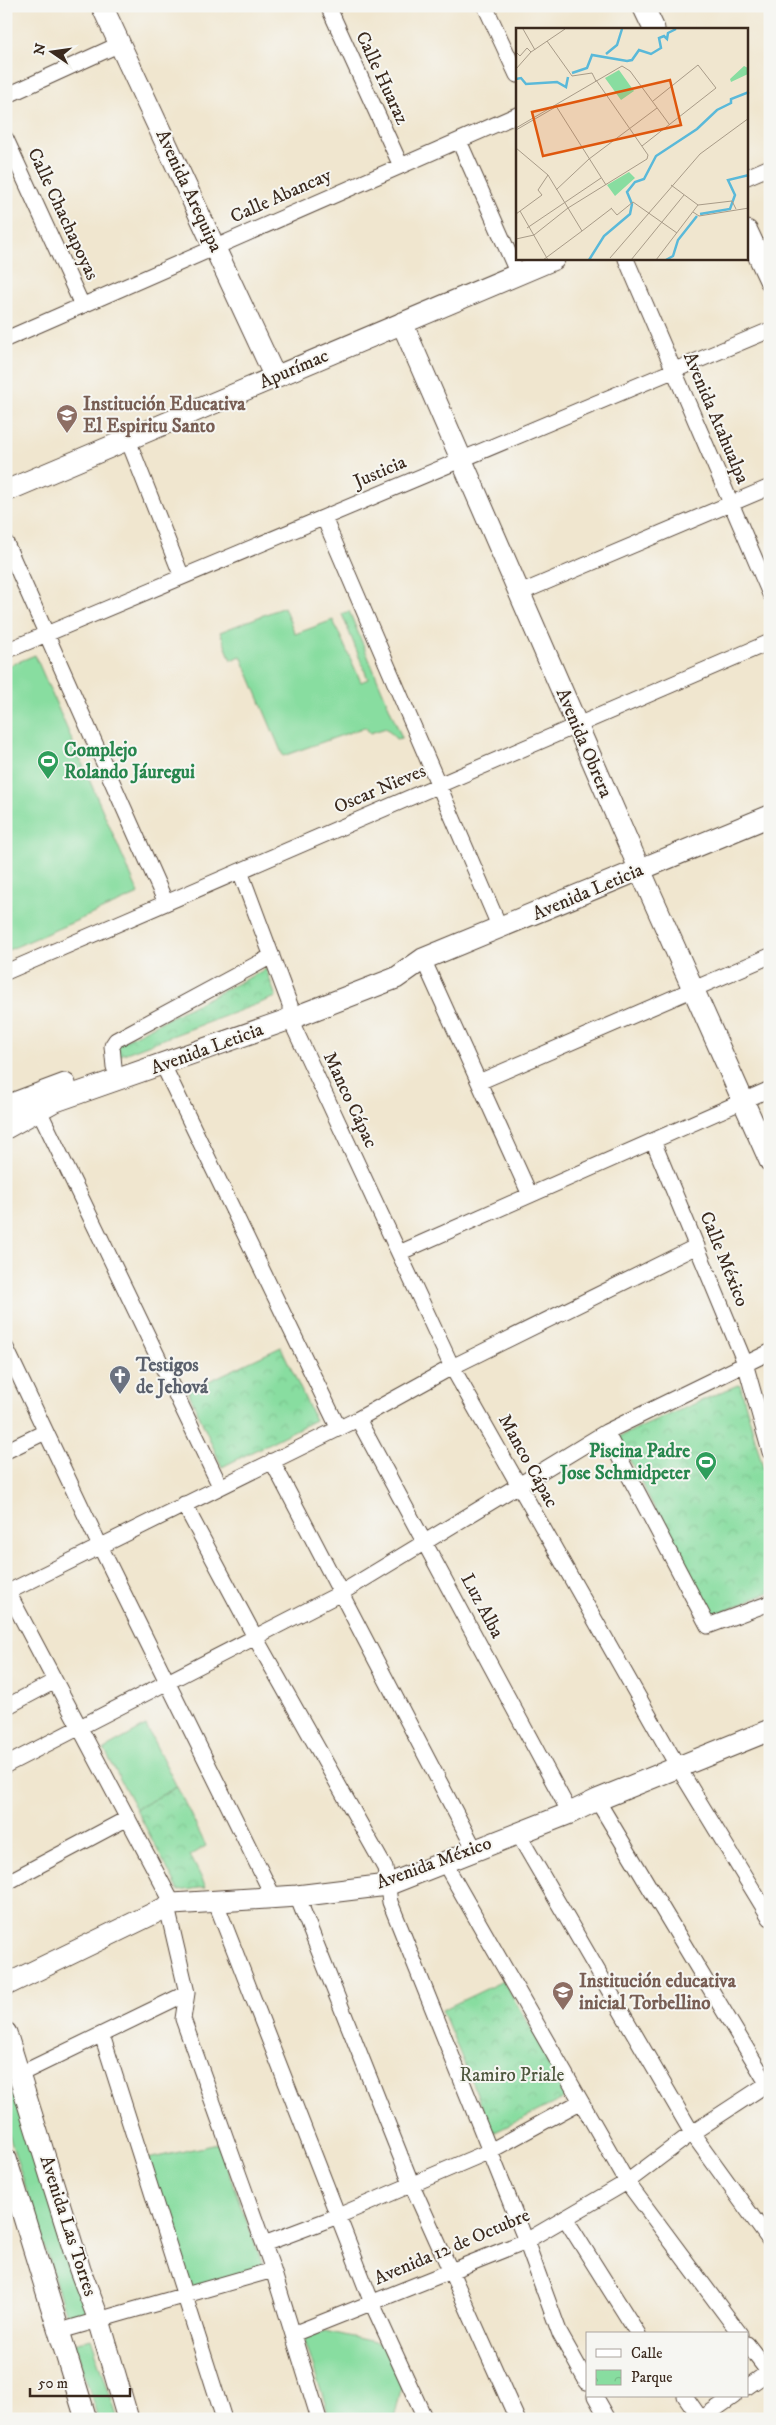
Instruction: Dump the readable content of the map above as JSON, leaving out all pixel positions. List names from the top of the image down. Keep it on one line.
{"streets":{"street":["Calle Huaraz","Avenida Arequipa","Calle Abancay","Calle Chachapoyas","Apurímac","Avenida Atahualpa","Justicia","Avenida Obrera","Oscar Nieves","Avenida Leticia","Manco Cápac","Calle México","Luz Alba","Avenida México","Avenida Las Torres","Avenida 12 de Octubre"]},"crossings":[["Calle Huaraz","Calle Abancay"],["Avenida Arequipa","Calle Abancay"],["Avenida Arequipa","Apurímac"],["Calle Abancay","Calle Chachapoyas"],["Apurímac","Avenida Obrera"],["Avenida Atahualpa","Justicia"],["Justicia","Avenida Obrera"],["Avenida Obrera","Oscar Nieves"],["Avenida Obrera","Avenida Leticia"],["Oscar Nieves","Manco Cápac"],["Avenida Leticia","Manco Cápac"],["Manco Cápac","Avenida México"],["Luz Alba","Avenida México"]],"parks":["Ramiro Priale"],"places":{"school or university":["Institución Educativa El Espiritu Santo","Institución educativa inicial Torbellino"],"sports":["Complejo Rolando Jáuregui","Piscina Padre Jose Schmidpeter"],"church":["Testigos de Jehová"]},"legend":["Calle","Parque"],"scale_bar":"50 m","north":"left"}
